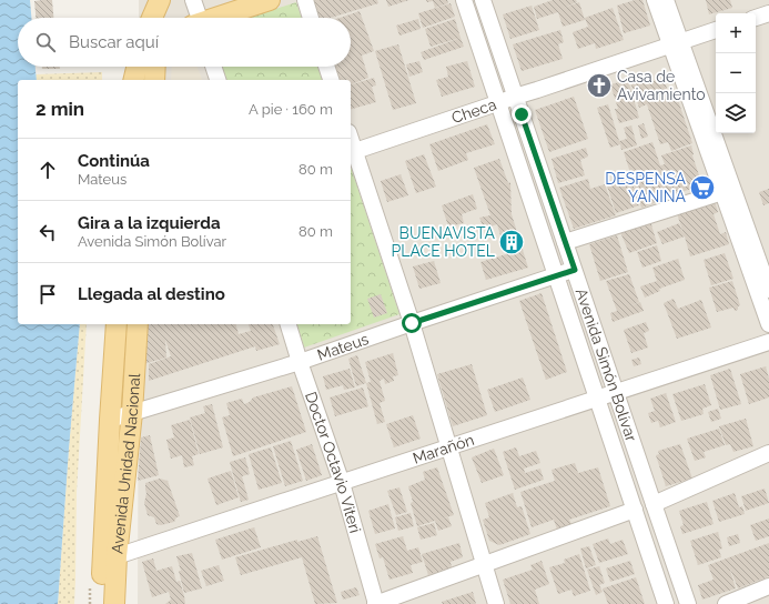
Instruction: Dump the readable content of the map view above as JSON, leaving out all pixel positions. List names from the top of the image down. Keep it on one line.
{"streets":{"main road":["Avenida Unidad Nacional"],"street":["Checa","Mateus","Avenida Simón Bolívar","Marañón","Doctor Octavio Viteri"]},"crossings":[["Checa","Avenida Simón Bolívar"],["Mateus","Avenida Simón Bolívar"],["Mateus","Avenida Unidad Nacional"],["Mateus","Doctor Octavio Viteri"],["Avenida Simón Bolívar","Marañón"],["Marañón","Avenida Unidad Nacional"],["Marañón","Doctor Octavio Viteri"]],"places":{"church":["Casa de Avivamiento"],"supermarket":["DESPENSA YANINA"],"building":["BUENAVISTA PLACE HOTEL"]},"page":{"map_buttons":["+","−"],"search":"Buscar aquí","heading":["2 min","A pie · 160 m"],"list":[["Continúa","Mateus","80 m"],["Gira a la izquierda","Avenida Simón Bolívar","80 m"],"Llegada al destino"]}}
